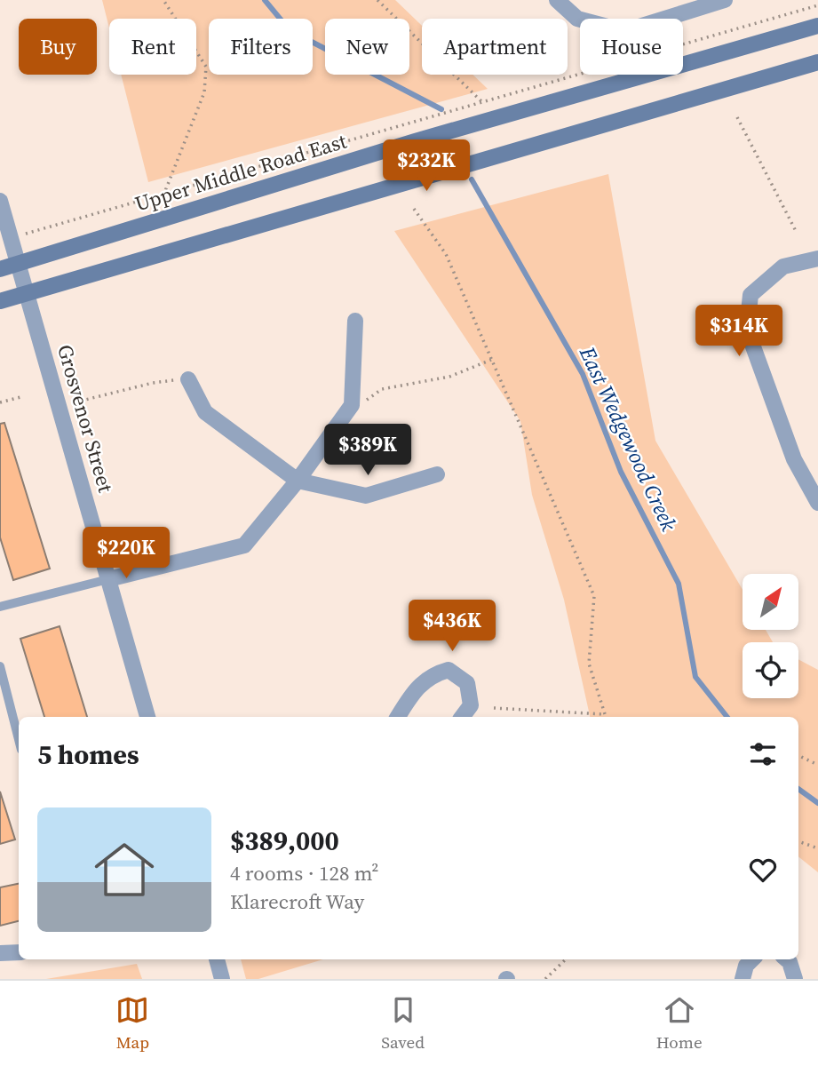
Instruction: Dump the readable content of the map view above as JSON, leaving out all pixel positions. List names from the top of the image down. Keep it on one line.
{"streets":{"main road":["Upper Middle Road East"],"street":["Grosvenor Street"]},"crossings":[["Upper Middle Road East","Grosvenor Street"]],"water":["East Wedgewood Creek"],"north":"top right","page":{"chip":["Buy","Rent","Filters","New","Apartment","House"],"price":["$232K","$314K","$389K","$220K","$436K"],"heading":"5 homes","list":[{"name":"$389,000","note":"4 rooms · 128 m² · Klarecroft Way"}],"tabs":["Map","Saved","Home"]}}
